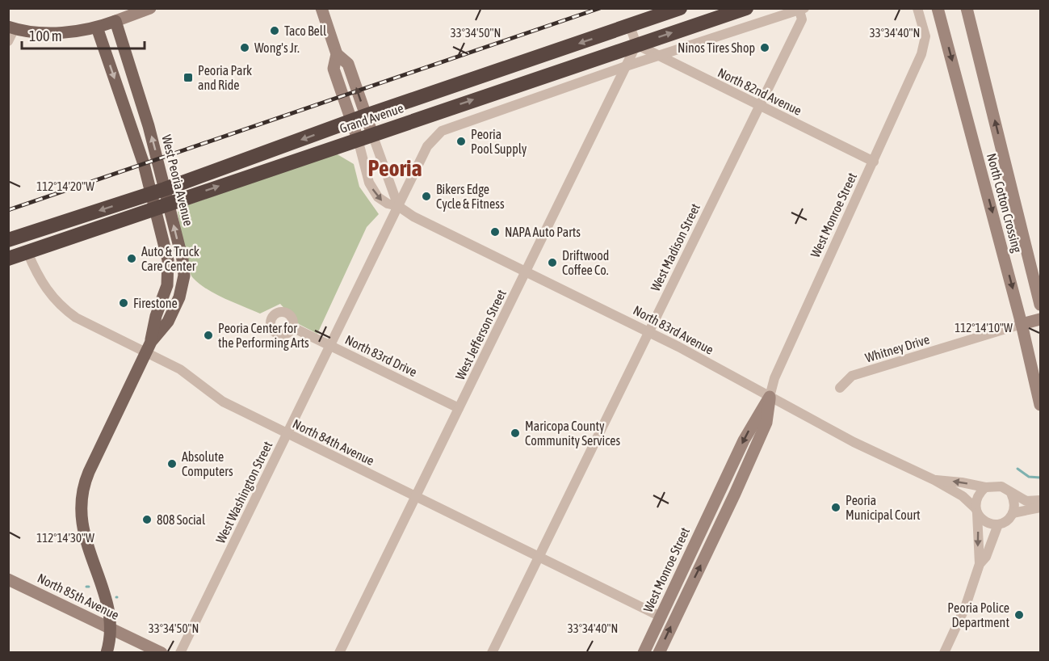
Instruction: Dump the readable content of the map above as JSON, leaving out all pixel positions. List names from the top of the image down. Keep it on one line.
{"streets":{"highway":["Grand Avenue"],"main road":["West Peoria Avenue","North Cotton Crossing","West Monroe Street","North 83rd Avenue","North 85th Avenue"],"street":["North 82nd Avenue","West Madison Street","West Jefferson Street","Whitney Drive","North 83rd Drive","North 84th Avenue","West Washington Street"]},"crossings":[["North 82nd Avenue","Grand Avenue"],["North 82nd Avenue","West Monroe Street"],["North 82nd Avenue","West Madison Street"],["North 82nd Avenue","West Jefferson Street"],["Grand Avenue","West Peoria Avenue"],["Grand Avenue","North 83rd Avenue"],["Grand Avenue","West Jefferson Street"],["Grand Avenue","North 84th Avenue"],["West Peoria Avenue","North 84th Avenue"],["West Peoria Avenue","North 85th Avenue"],["North Cotton Crossing","Whitney Drive"],["West Monroe Street","North 83rd Avenue"],["West Monroe Street","North 84th Avenue"],["West Madison Street","North 83rd Avenue"],["West Madison Street","North 84th Avenue"],["North 83rd Avenue","West Jefferson Street"],["North 83rd Avenue","West Washington Street"],["West Jefferson Street","North 83rd Drive"],["West Jefferson Street","North 84th Avenue"],["West Jefferson Street","West Washington Street"],["North 83rd Drive","West Washington Street"],["North 84th Avenue","West Washington Street"]],"districts":["Peoria"],"places":{"other":["Taco Bell","Wong's Jr.","Ninos Tires Shop","Peoria Pool Supply","Bikers Edge Cycle & Fitness","NAPA Auto Parts","Auto & Truck Care Center","Driftwood Coffee Co.","Firestone","Peoria Center for the Performing Arts","Maricopa County Community Services","Absolute Computers","Peoria Municipal Court","808 Social","Peoria Police Department"],"transit":["Peoria Park and Ride"]},"scale_bar":"100 m","coordinates":["33°34'50\"N","33°34'40\"N","112°14'20\"W","112°14'10\"W","112°14'30\"W"]}
